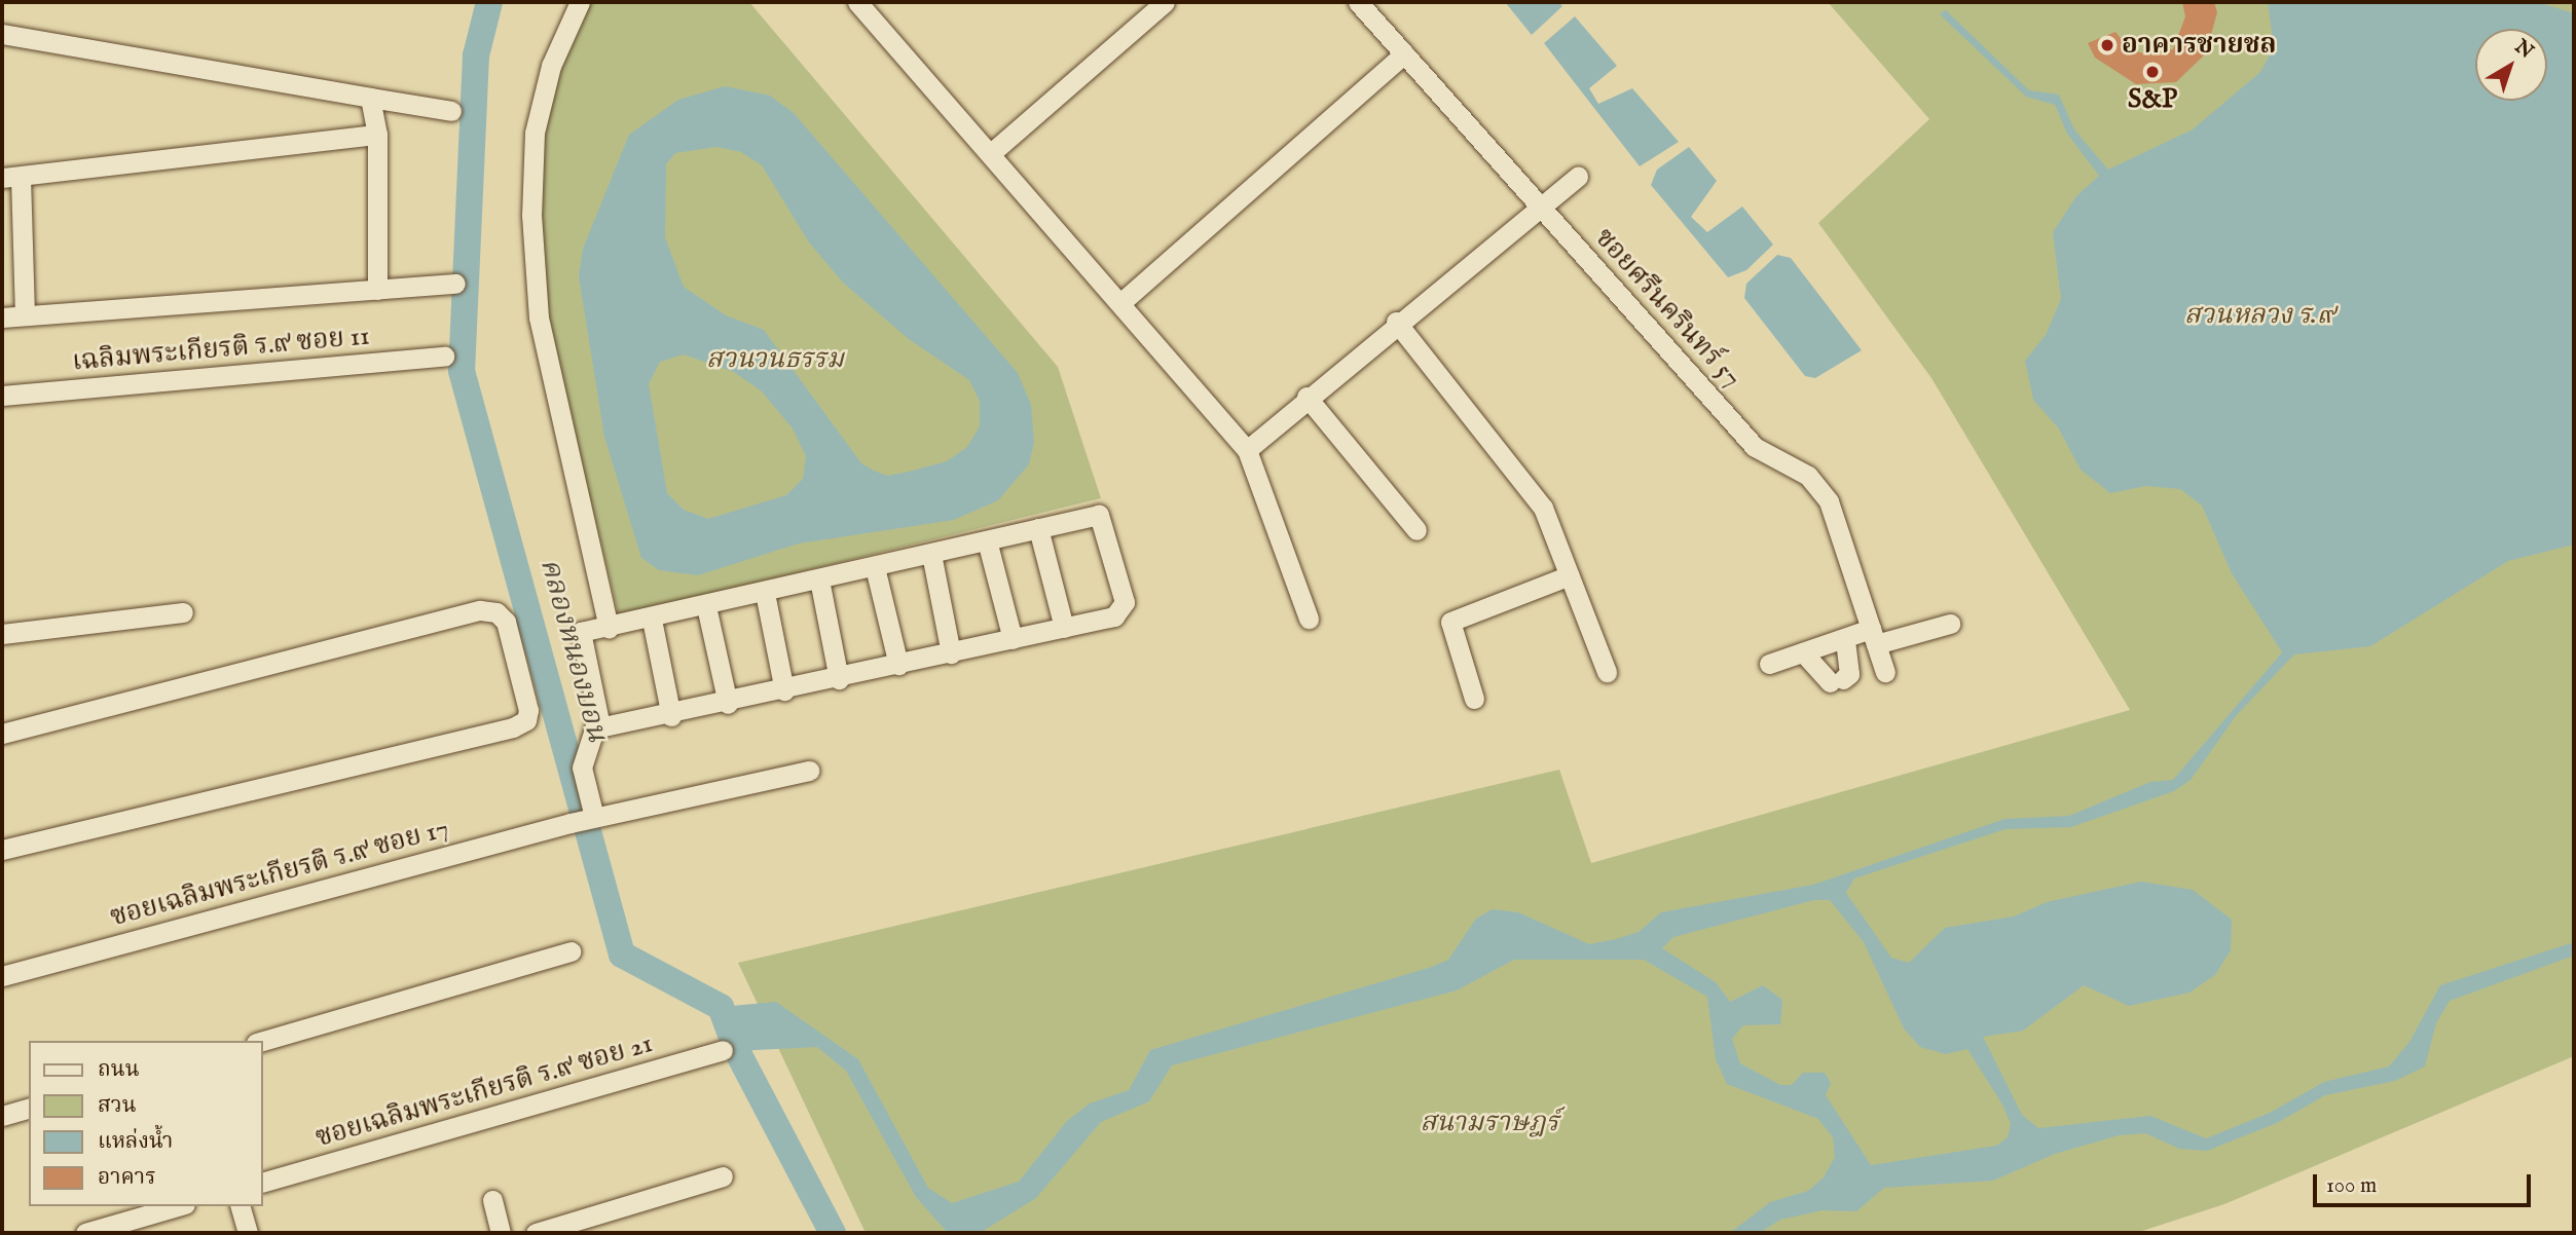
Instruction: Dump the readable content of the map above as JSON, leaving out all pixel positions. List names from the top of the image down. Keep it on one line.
{"streets":{"street":["ซอยศรีนครินทร์ 57","เฉลิมพระเกียรติ ร.๙ ซอย 11","ซอยเฉลิมพระเกียรติ ร.๙ ซอย 17","ซอยเฉลิมพระเกียรติ ร.๙ ซอย 21"]},"water":["คลองหนองบอน"],"parks":["สวนหลวง ร.๙","สวนวนธรรม","สนามราษฎร์"],"places":["อาคารชายชล","S&P"],"legend":["ถนน","สวน","แหล่งน้ำ","อาคาร"],"scale_bar":"100 m","north":"top right"}
